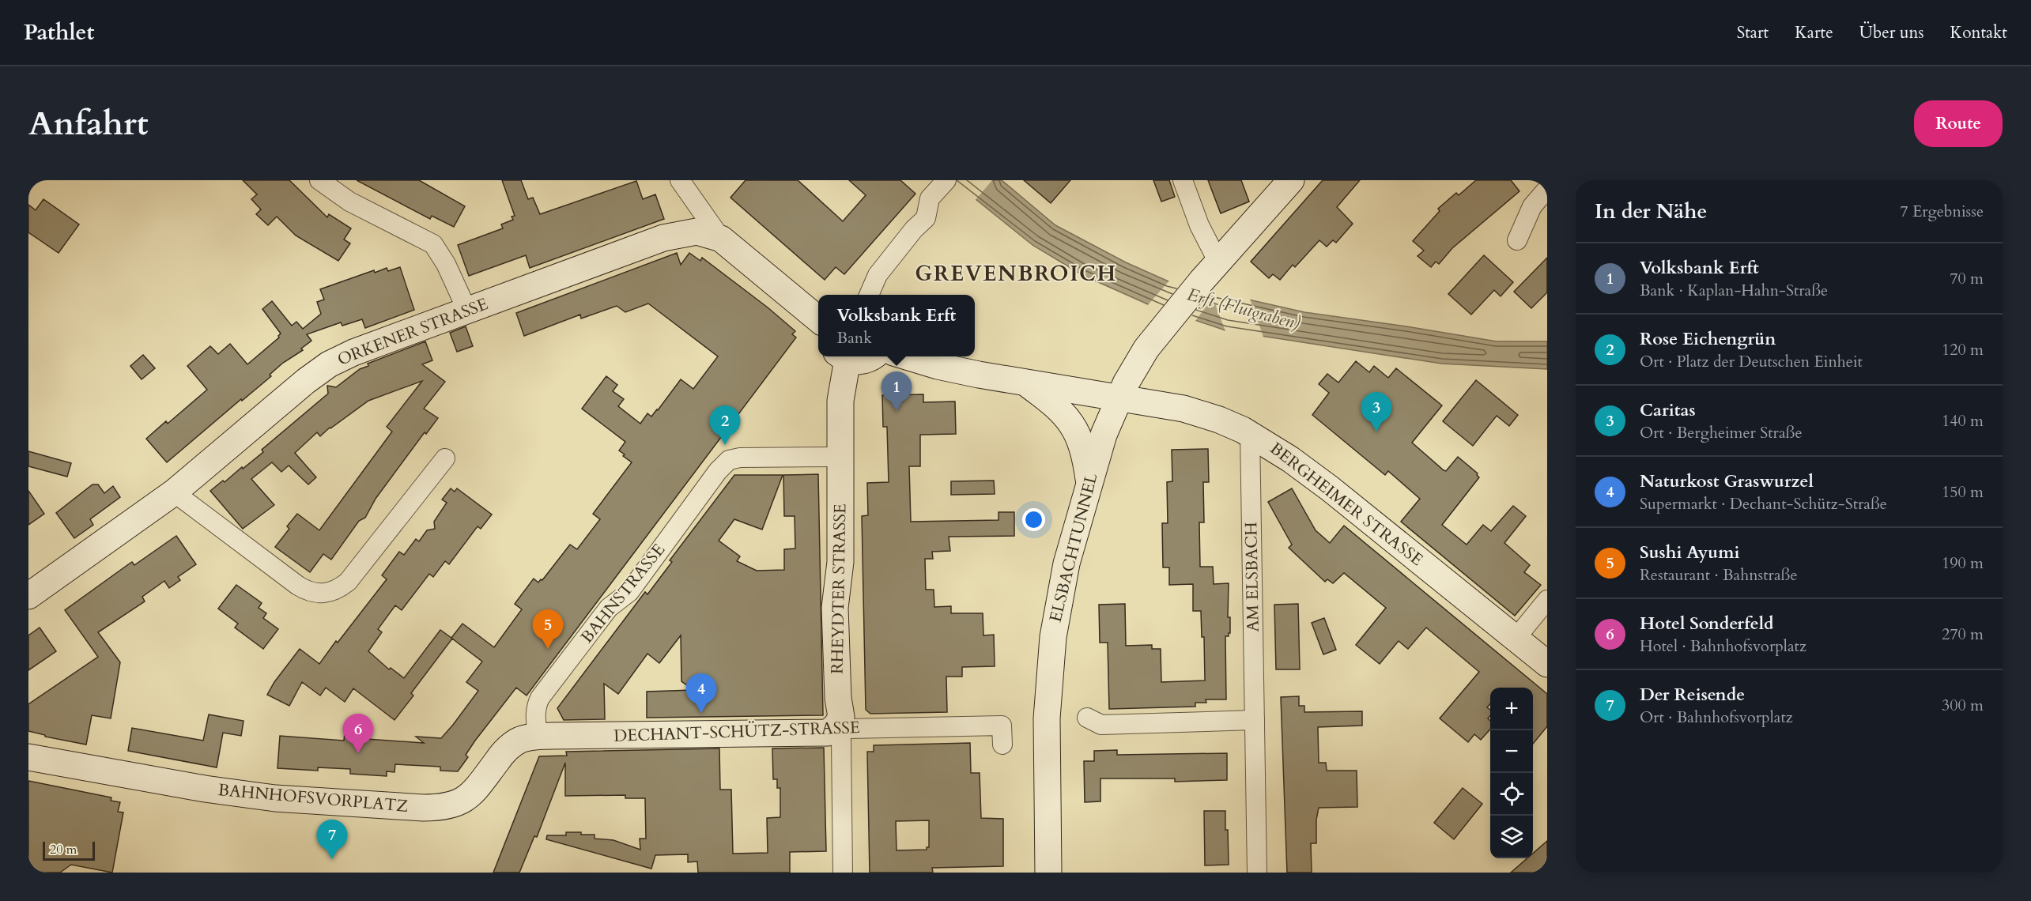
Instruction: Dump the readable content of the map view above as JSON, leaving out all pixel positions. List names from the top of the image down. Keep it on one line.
{"streets":{"street":["ORKENER STRASSE","BERGHEIMER STRASSE","ELSBACHTUNNEL","AM ELSBACH","RHEYDTER STRASSE","BAHNSTRASSE","DECHANT-SCHÜTZ-STRASSE","BAHNHOFSVORPLATZ"]},"crossings":[["BERGHEIMER STRASSE","ELSBACHTUNNEL"],["BERGHEIMER STRASSE","AM ELSBACH"],["RHEYDTER STRASSE","BAHNSTRASSE"],["RHEYDTER STRASSE","DECHANT-SCHÜTZ-STRASSE"],["BAHNSTRASSE","DECHANT-SCHÜTZ-STRASSE"],["BAHNSTRASSE","BAHNHOFSVORPLATZ"],["DECHANT-SCHÜTZ-STRASSE","BAHNHOFSVORPLATZ"]],"districts":["GREVENBROICH"],"water":["Erft (Flutgraben)"],"scale_bar":"20 m","page":{"header":"Pathlet","nav":["Start","Karte","Über uns","Kontakt"],"buttons":"Route","title":"Anfahrt","heading":["In der Nähe","7 Ergebnisse"],"list":[{"mark":"1","name":"Volksbank Erft","note":"Bank · Kaplan-Hahn-Straße","value":"70 m"},{"mark":"2","name":"Rose Eichengrün","note":"Ort · Platz der Deutschen Einheit","value":"120 m"},{"mark":"3","name":"Caritas","note":"Ort · Bergheimer Straße","value":"140 m"},{"mark":"4","name":"Naturkost Graswurzel","note":"Supermarkt · Dechant-Schütz-Straße","value":"150 m"},{"mark":"5","name":"Sushi Ayumi","note":"Restaurant · Bahnstraße","value":"190 m"},{"mark":"6","name":"Hotel Sonderfeld","note":"Hotel · Bahnhofsvorplatz","value":"270 m"},{"mark":"7","name":"Der Reisende","note":"Ort · Bahnhofsvorplatz","value":"300 m"}],"popup":["Volksbank Erft","Bank"],"pins":["1","3","2","5","4","6","7"],"map_buttons":["+","−"],"scale":"20 m"}}
